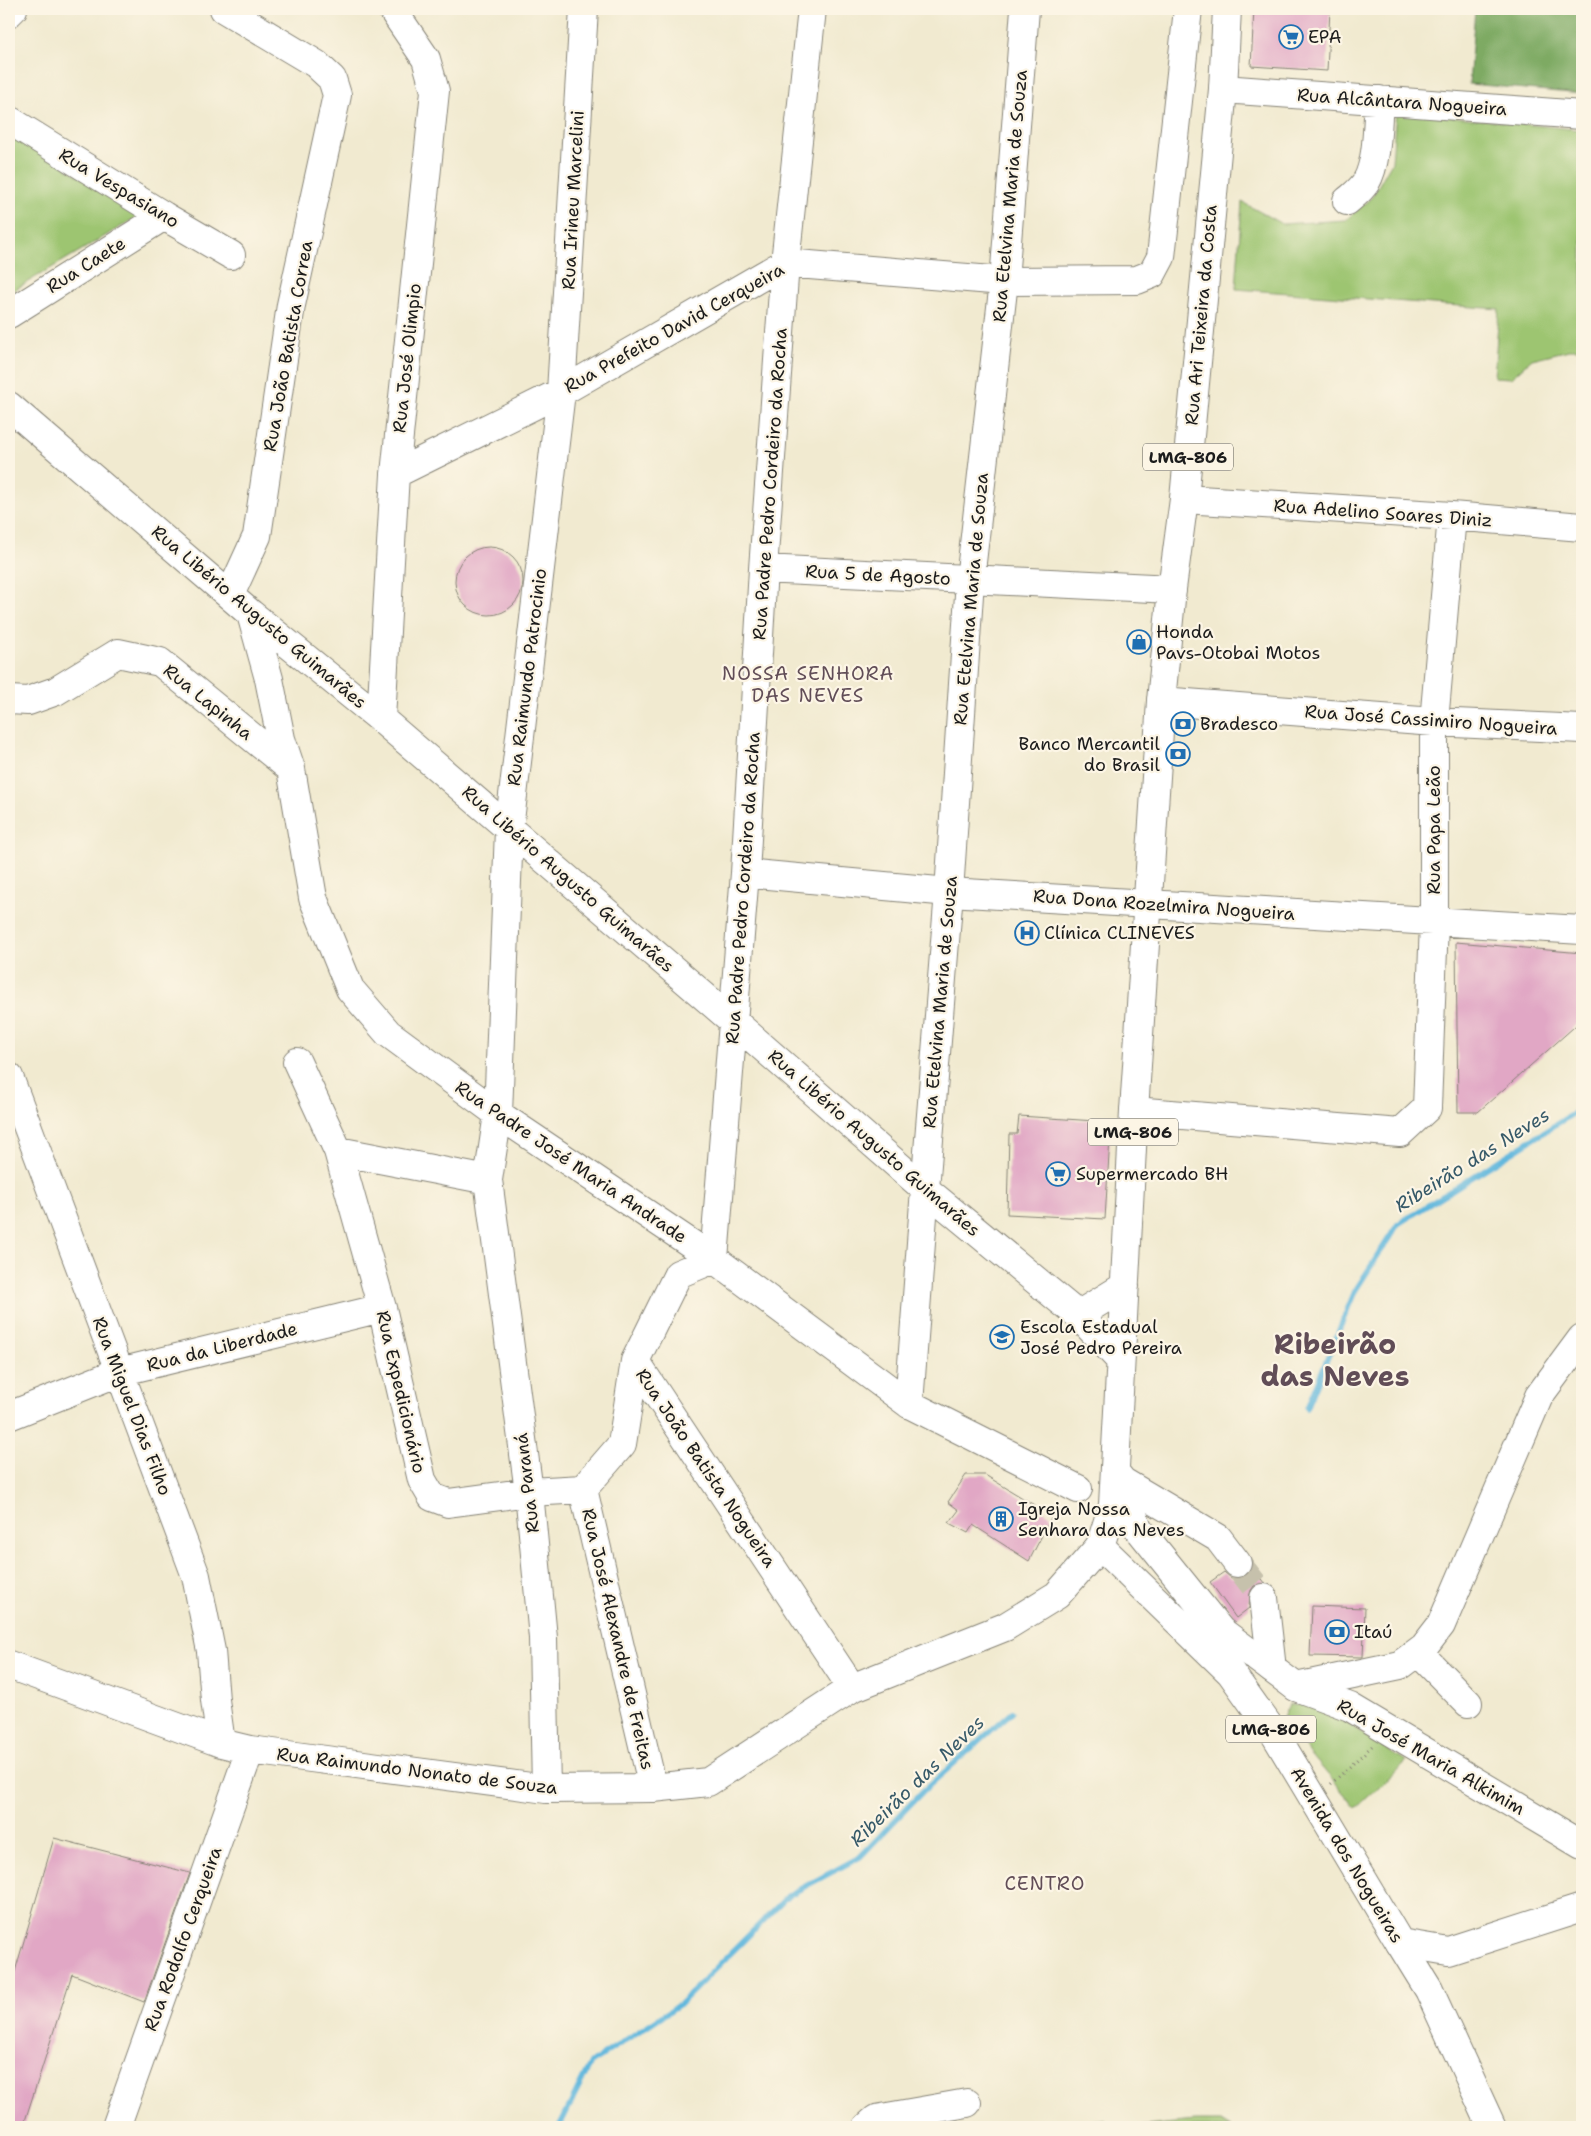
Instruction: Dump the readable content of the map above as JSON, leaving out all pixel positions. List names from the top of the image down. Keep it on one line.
{"streets":{"main road":["Rua Alcântara Nogueira","Rua Vespasiano","Rua Etelvina Maria de Souza","Rua Irineu Marcelini","Rua Caete","Rua Ari Teixeira da Costa","Rua Prefeito David Cerqueira","Rua João Batista Correa","Rua José Olimpio","LMG-806","Rua Padre Pedro Cordeiro da Rocha","Rua Adelino Soares Diniz","Rua 5 de Agosto","Rua Libério Augusto Guimarães","Rua Raimundo Patrocinio","Rua Lapinha","Rua José Cassimiro Nogueira","Rua Papa Leão","Rua Dona Rozelmira Nogueira","Rua Padre José Maria Andrade","Rua da Liberdade","Rua Expedicionário","Rua Miguel Dias Filho","Rua João Batista Nogueira","Rua Paraná","Rua José Alexandre de Freitas","Rua José Maria Alkimim","Rua Raimundo Nonato de Souza","Avenida dos Nogueiras","Rua Rodolfo Cerqueira"]},"crossings":[["Rua Alcântara Nogueira","Rua Ari Teixeira da Costa"],["Rua Vespasiano","Rua Caete"],["Rua Etelvina Maria de Souza","Rua Prefeito David Cerqueira"],["Rua Etelvina Maria de Souza","Rua 5 de Agosto"],["Rua Etelvina Maria de Souza","Rua Libério Augusto Guimarães"],["Rua Etelvina Maria de Souza","Rua Dona Rozelmira Nogueira"],["Rua Etelvina Maria de Souza","Rua Padre José Maria Andrade"],["Rua Irineu Marcelini","Rua Prefeito David Cerqueira"],["Rua Irineu Marcelini","Rua Raimundo Patrocinio"],["Rua Ari Teixeira da Costa","Rua Adelino Soares Diniz"],["Rua Ari Teixeira da Costa","Rua 5 de Agosto"],["Rua Ari Teixeira da Costa","Rua Libério Augusto Guimarães"],["Rua Ari Teixeira da Costa","Rua José Cassimiro Nogueira"],["Rua Ari Teixeira da Costa","Rua Papa Leão"],["Rua Ari Teixeira da Costa","Rua Dona Rozelmira Nogueira"],["Rua Ari Teixeira da Costa","Rua José Maria Alkimim"],["Rua Ari Teixeira da Costa","Rua Raimundo Nonato de Souza"],["Rua Ari Teixeira da Costa","Avenida dos Nogueiras"],["Rua Prefeito David Cerqueira","Rua José Olimpio"],["Rua Prefeito David Cerqueira","Rua Padre Pedro Cordeiro da Rocha"],["Rua Prefeito David Cerqueira","Rua Raimundo Patrocinio"],["Rua João Batista Correa","Rua Libério Augusto Guimarães"],["Rua José Olimpio","Rua Libério Augusto Guimarães"],["Rua Padre Pedro Cordeiro da Rocha","Rua 5 de Agosto"],["Rua Padre Pedro Cordeiro da Rocha","Rua Libério Augusto Guimarães"],["Rua Padre Pedro Cordeiro da Rocha","Rua Dona Rozelmira Nogueira"],["Rua Padre Pedro Cordeiro da Rocha","Rua Padre José Maria Andrade"],["Rua Padre Pedro Cordeiro da Rocha","Rua João Batista Nogueira"],["Rua Adelino Soares Diniz","Rua Papa Leão"],["Rua Libério Augusto Guimarães","Rua Raimundo Patrocinio"],["Rua Libério Augusto Guimarães","Rua Padre José Maria Andrade"],["Rua Raimundo Patrocinio","Rua Padre José Maria Andrade"],["Rua Raimundo Patrocinio","Rua Paraná"],["Rua Lapinha","Rua Padre José Maria Andrade"],["Rua José Cassimiro Nogueira","Rua Papa Leão"],["Rua Papa Leão","Rua Dona Rozelmira Nogueira"],["Rua Padre José Maria Andrade","Rua João Batista Nogueira"],["Rua Padre José Maria Andrade","Rua Paraná"],["Rua da Liberdade","Rua Expedicionário"],["Rua da Liberdade","Rua Miguel Dias Filho"],["Rua Expedicionário","Rua Paraná"],["Rua Expedicionário","Rua José Alexandre de Freitas"],["Rua Miguel Dias Filho","Rua Raimundo Nonato de Souza"],["Rua João Batista Nogueira","Rua Raimundo Nonato de Souza"],["Rua Paraná","Rua Raimundo Nonato de Souza"],["Rua José Alexandre de Freitas","Rua Raimundo Nonato de Souza"],["Rua Raimundo Nonato de Souza","Avenida dos Nogueiras"],["Rua Raimundo Nonato de Souza","Rua Rodolfo Cerqueira"]],"districts":["NOSSA SENHORA DAS NEVES","Ribeirão das Neves","CENTRO"],"water":["Ribeirão das Neves"],"places":{"supermarket":["EPA","Supermercado BH"],"shop":["Honda Pavs-Otobai Motos"],"bank":["Bradesco","Banco Mercantil do Brasil","Itaú"],"hospital":["Clínica CLINEVES"],"school or university":["Escola Estadual José Pedro Pereira"],"building":["Igreja Nossa Senhara das Neves"]}}
